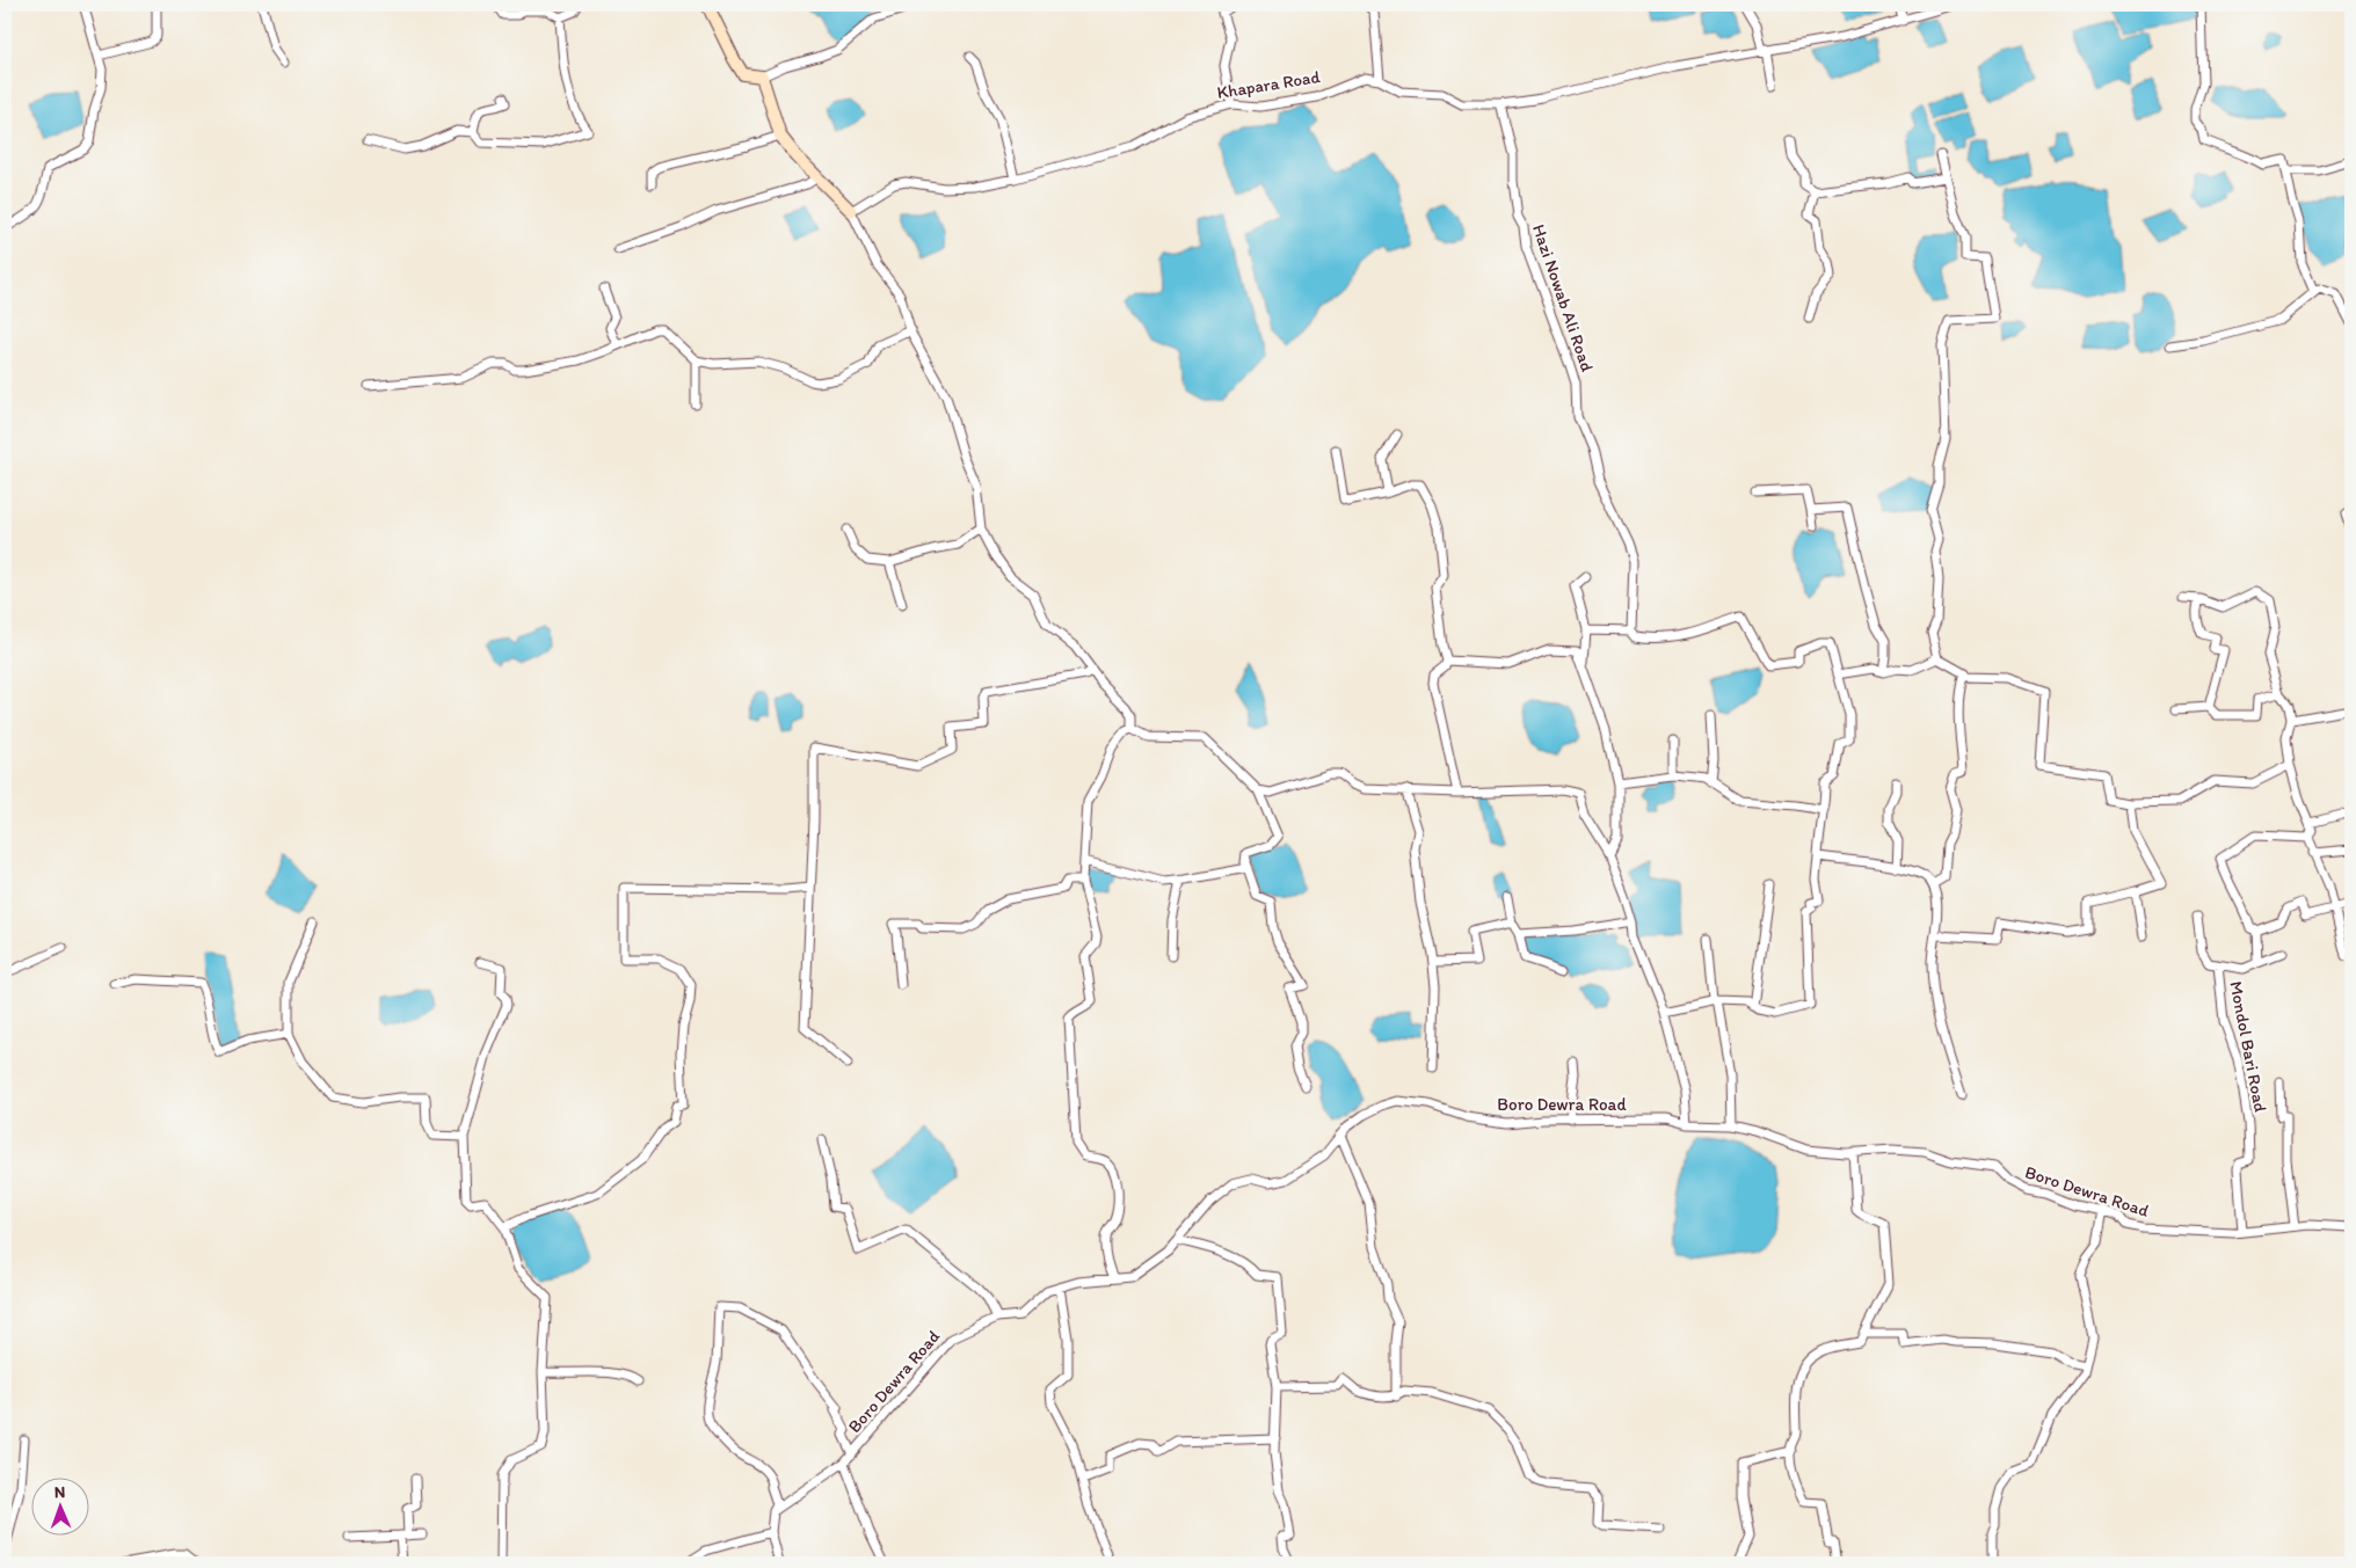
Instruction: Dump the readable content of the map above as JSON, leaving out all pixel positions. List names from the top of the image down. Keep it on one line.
{"streets":{"street":["Khapara Road","Hazi Nowab Ali Road","Mondol Bari Road","Boro Dewra Road"]},"crossings":[["Mondol Bari Road","Boro Dewra Road"]],"north":"top"}
